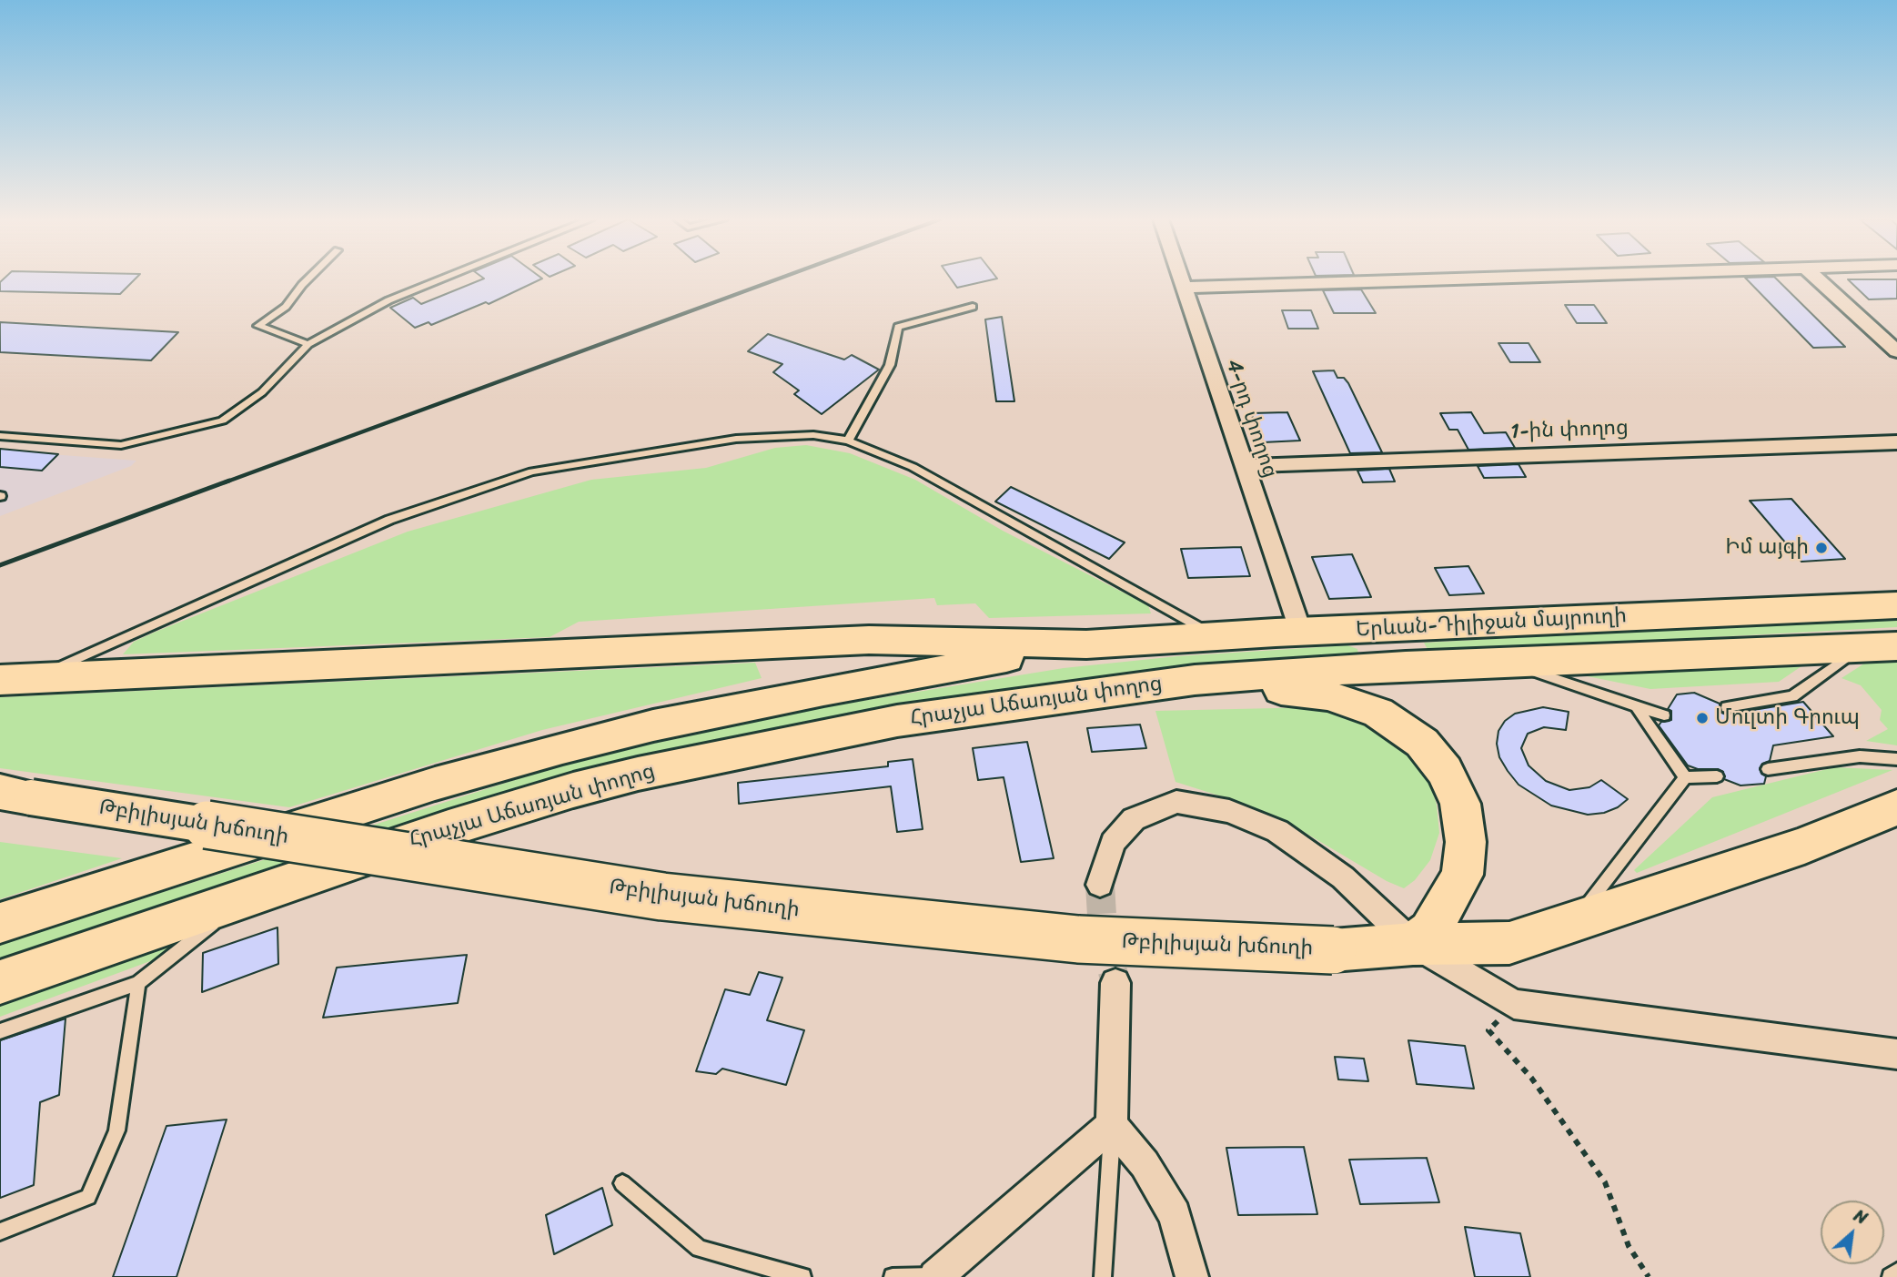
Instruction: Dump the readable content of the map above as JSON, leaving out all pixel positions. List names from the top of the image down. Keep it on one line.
{"streets":{"main road":["Երևան-Դիլիջան մայրուղի","Հրաչյա Աճառյան փողոց","Թբիլիսյան խճուղի"],"street":["4-րդ փողոց","1-ին փողոց"]},"crossings":[["4-րդ փողոց","1-ին փողոց"],["4-րդ փողոց","Երևան-Դիլիջան մայրուղի"],["Երևան-Դիլիջան մայրուղի","Հրաչյա Աճառյան փողոց"]],"places":["Իմ այգի","Մուլտի Գրուպ"],"north":"top right"}
